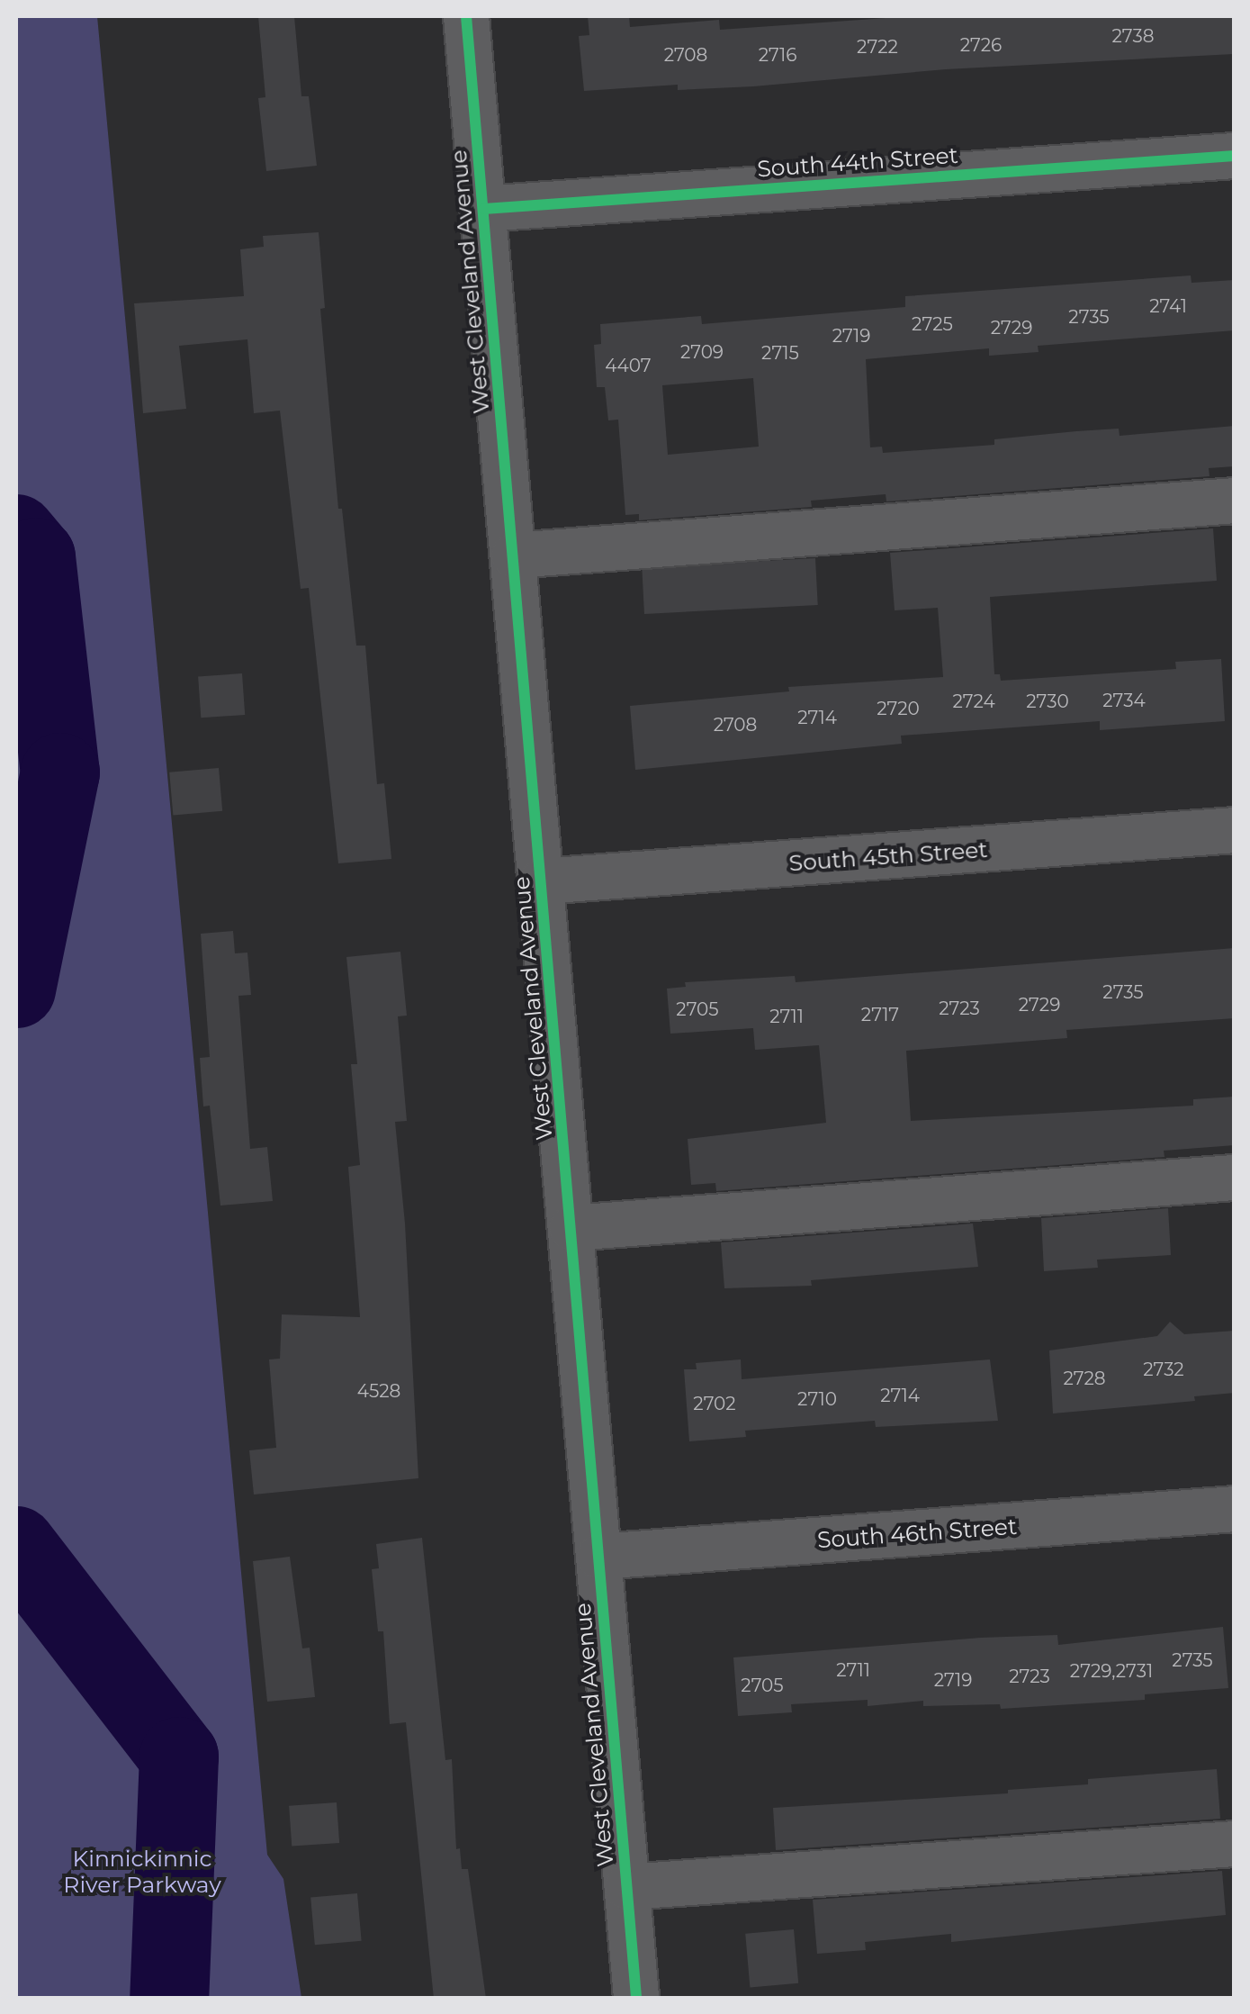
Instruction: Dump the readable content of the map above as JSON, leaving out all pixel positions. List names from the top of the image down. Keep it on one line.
{"streets":{"street":["South 44th Street","West Cleveland Avenue","South 45th Street","South 46th Street"]},"crossings":[["South 44th Street","West Cleveland Avenue"],["West Cleveland Avenue","South 45th Street"],["West Cleveland Avenue","South 46th Street"]],"parks":["Kinnickinnic River Parkway"],"house_numbers":["2738","2726","2722","2708","2716","2741","2735","2725","2729","2719","2709","2715","4407","2734","2724","2730","2720","2714","2708","2735","2729","2723","2705","2717","2711","2732","2728","4528","2714","2710","2702","2735","2711","2729,2731","2723","2719","2705"]}
